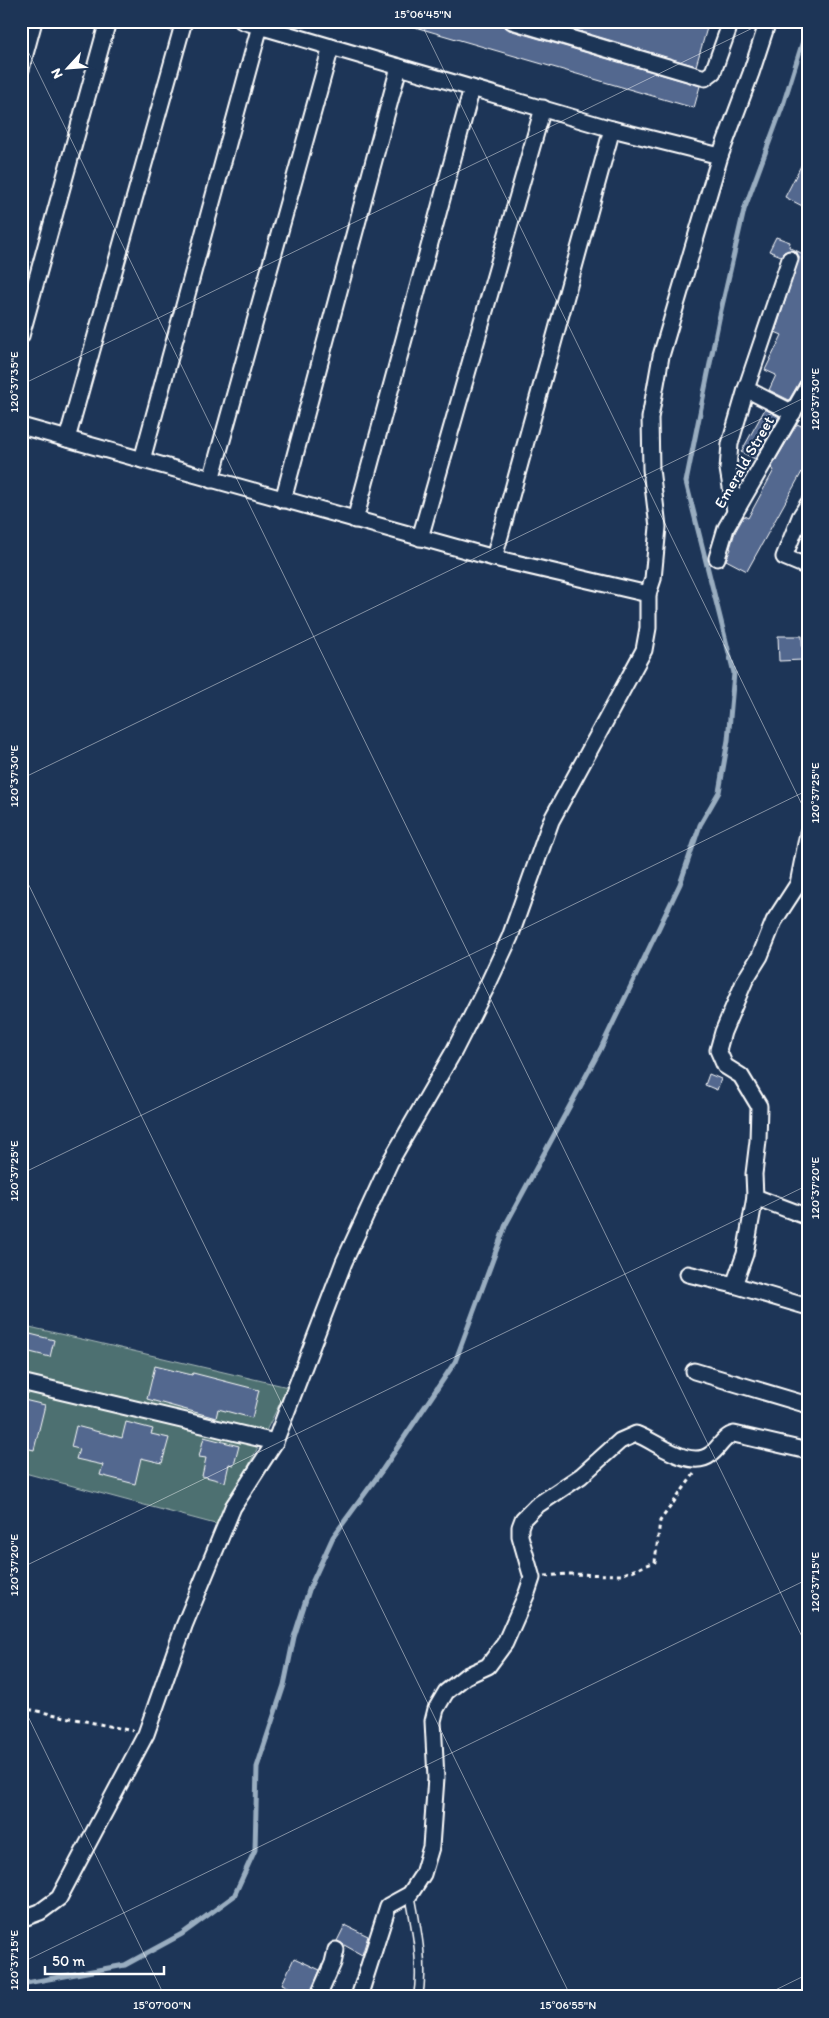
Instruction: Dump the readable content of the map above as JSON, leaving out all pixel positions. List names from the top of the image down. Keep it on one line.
{"streets":{"street":["Emerald Street"]},"scale_bar":"50 m","north":"bottom left","coordinates":["15°06'45\"N","120°37'35\"E","120°37'30\"E","120°37'25\"E","120°37'20\"E","120°37'15\"E","15°07'00\"N","15°06'55\"N"]}
